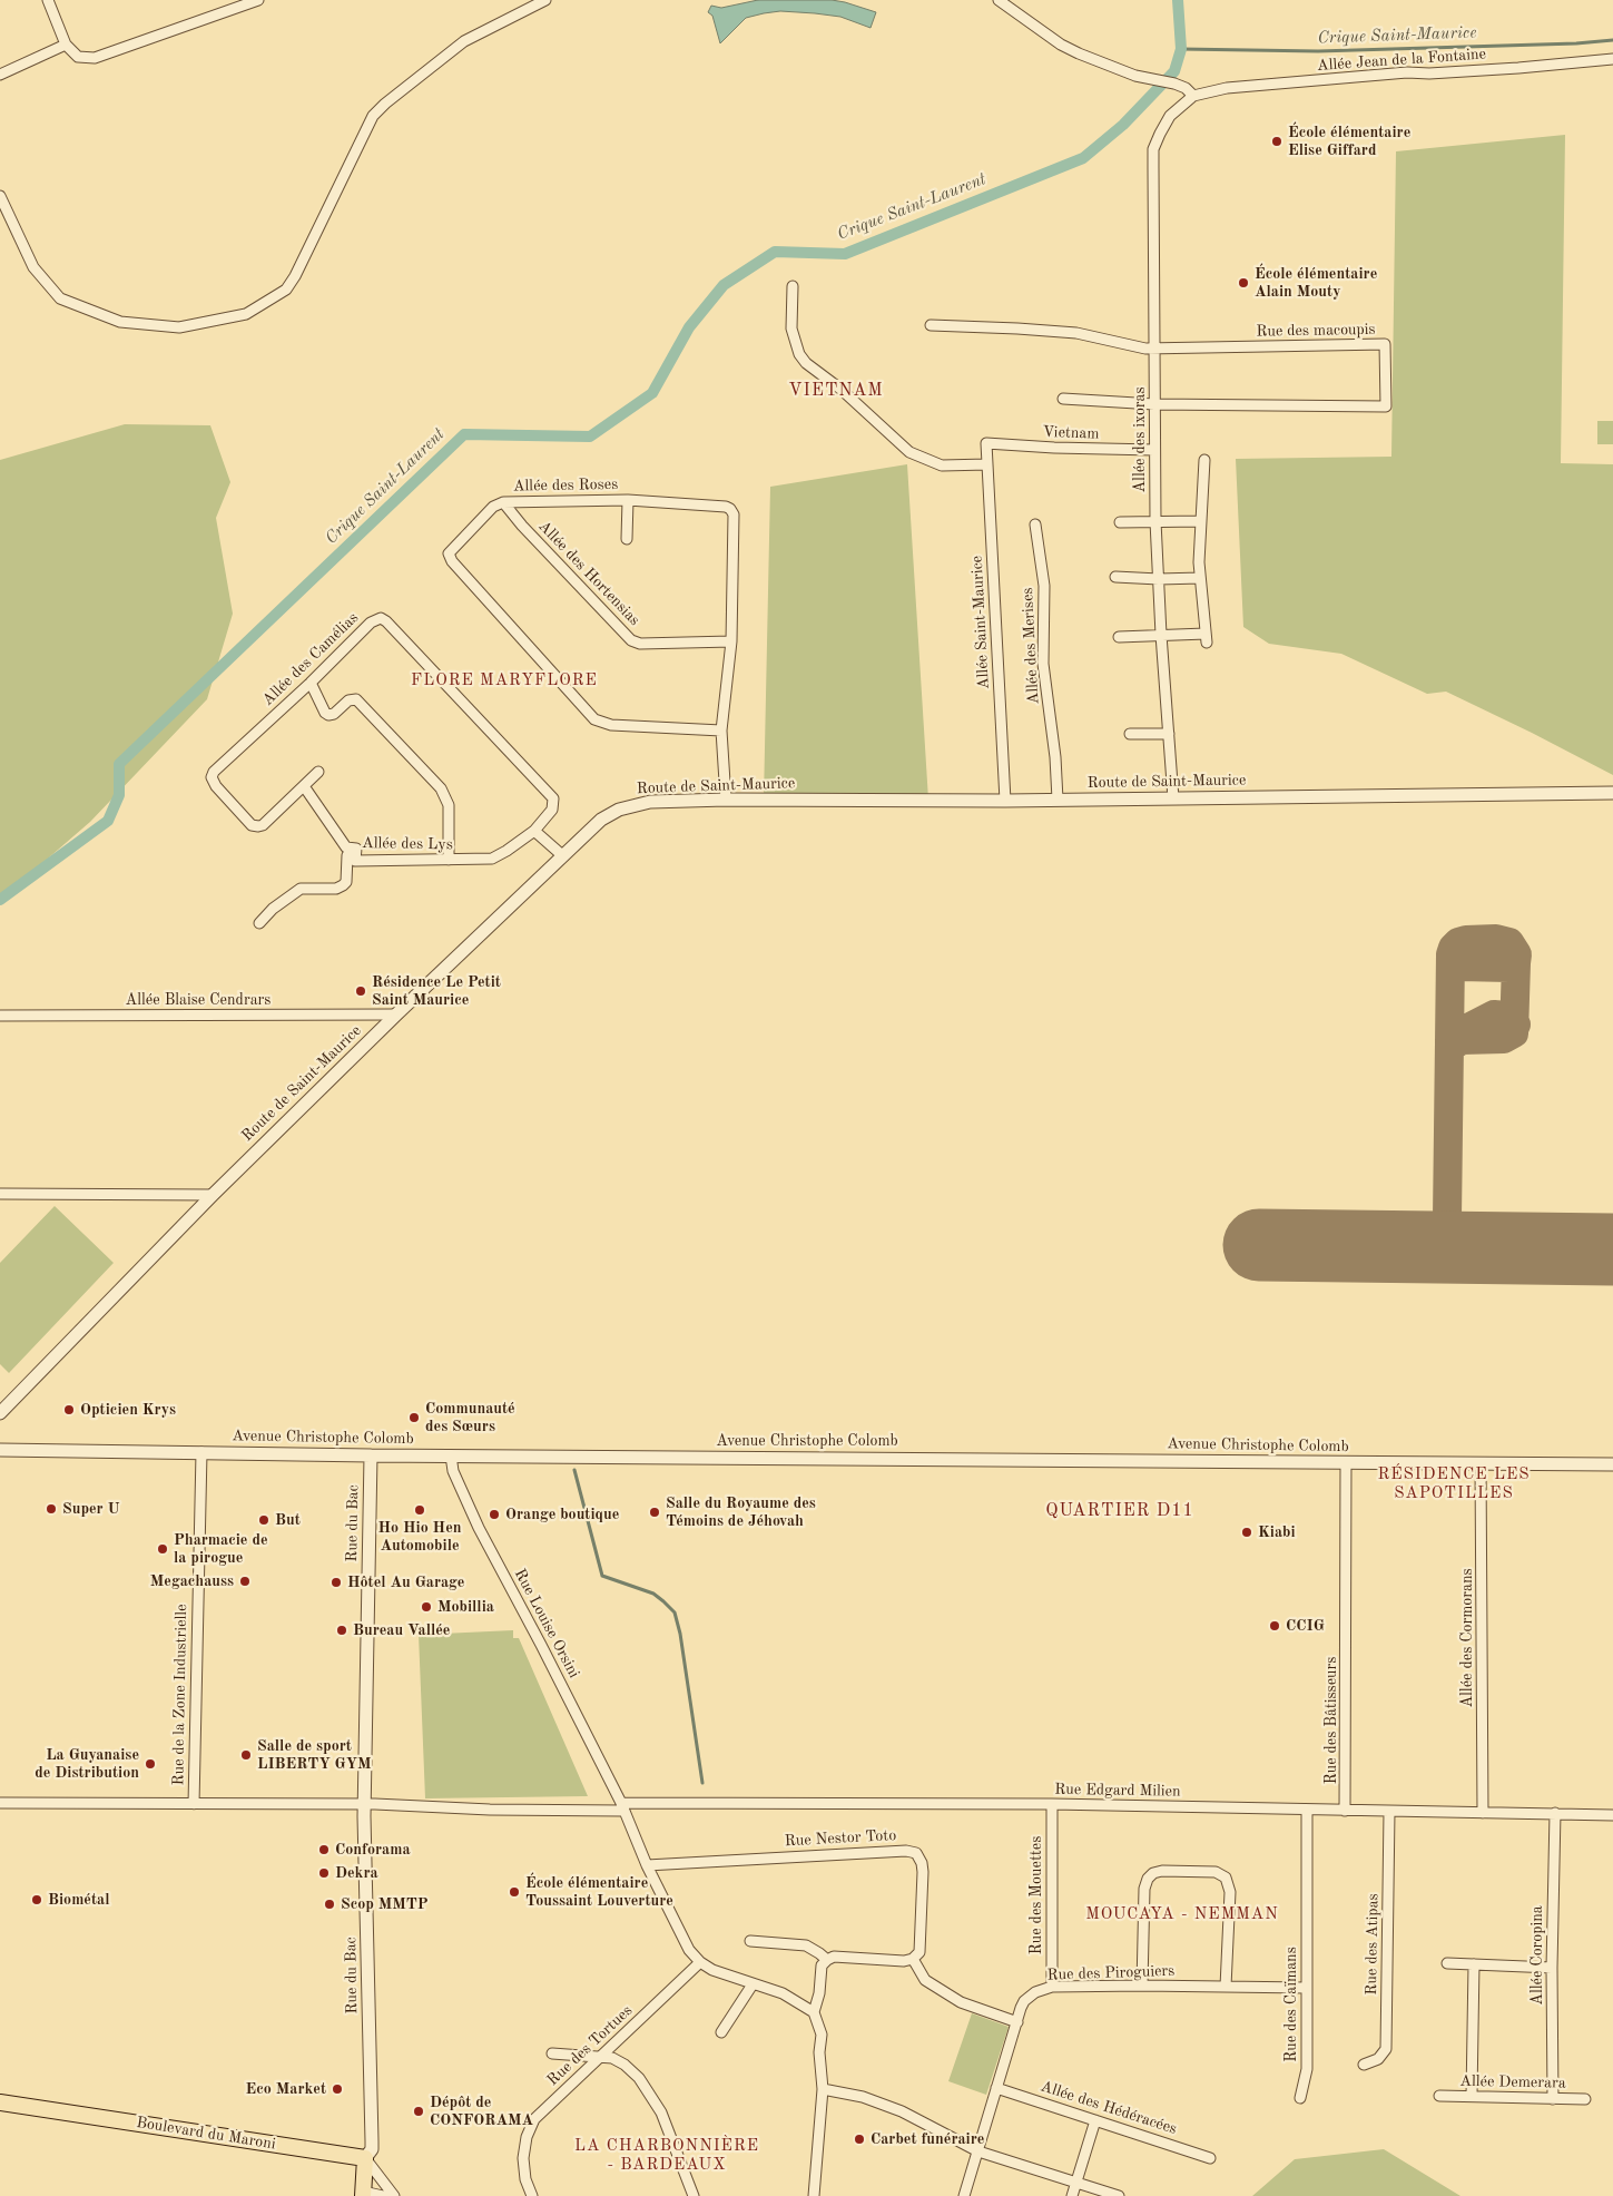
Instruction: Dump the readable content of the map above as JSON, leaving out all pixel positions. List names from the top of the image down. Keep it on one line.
{"streets":{"main road":["Boulevard du Maroni"],"street":["Allée Jean de la Fontaine","Rue des macoupis","Vietnam","Allée des ixoras","Allée des Roses","Allée des Hortensias","Allée Saint-Maurice","Allée des Merises","Allée des Camélias","Route de Saint-Maurice","Allée des Lys","Allée Blaise Cendrars","Avenue Christophe Colomb","Rue du Bac","Rue Louise Orsini","Allée des Cormorans","Rue de la Zone Industrielle","Rue des Bâtisseurs","Rue Edgard Milien","Rue Nestor Toto","Rue des Mouettes","Rue des Atipas","Allée Coropina","Rue des Piroguiers","Rue des Caïmans","Rue des Tortues","Allée Demerara","Allée des Hédéracées"]},"crossings":[["Allée Jean de la Fontaine","Allée des ixoras"],["Rue des macoupis","Allée des ixoras"],["Vietnam","Allée des ixoras"],["Vietnam","Allée Saint-Maurice"],["Allée des ixoras","Route de Saint-Maurice"],["Allée des Roses","Allée des Hortensias"],["Allée des Roses","Route de Saint-Maurice"],["Allée Saint-Maurice","Route de Saint-Maurice"],["Allée des Merises","Route de Saint-Maurice"],["Allée des Camélias","Allée des Lys"],["Route de Saint-Maurice","Allée Blaise Cendrars"],["Avenue Christophe Colomb","Rue du Bac"],["Avenue Christophe Colomb","Rue Louise Orsini"],["Avenue Christophe Colomb","Allée des Cormorans"],["Avenue Christophe Colomb","Rue de la Zone Industrielle"],["Avenue Christophe Colomb","Rue des Bâtisseurs"],["Rue du Bac","Rue Edgard Milien"],["Rue du Bac","Boulevard du Maroni"],["Rue Louise Orsini","Rue Edgard Milien"],["Rue Louise Orsini","Rue Nestor Toto"],["Rue Louise Orsini","Rue des Tortues"],["Allée des Cormorans","Rue Edgard Milien"],["Rue de la Zone Industrielle","Rue Edgard Milien"],["Rue des Bâtisseurs","Rue Edgard Milien"],["Rue Edgard Milien","Rue des Mouettes"],["Rue Edgard Milien","Rue des Atipas"],["Rue Edgard Milien","Allée Coropina"],["Rue Edgard Milien","Rue des Caïmans"],["Rue des Mouettes","Rue des Piroguiers"],["Allée Coropina","Allée Demerara"],["Rue des Piroguiers","Rue des Caïmans"],["Rue des Piroguiers","Allée des Hédéracées"]],"districts":["VIETNAM","FLORE MARYFLORE","RÉSIDENCE LES SAPOTILLES","QUARTIER D11","MOUCAYA - NEMMAN","LA CHARBONNIÈRE - BARDEAUX"],"water":["Crique Saint-Maurice","Crique Saint-Laurent"],"places":["École élémentaire Elise Giffard","École élémentaire Alain Mouty","Résidence Le Petit Saint Maurice","Opticien Krys","Communauté des Sœurs","Super U","Ho Hio Hen Automobile","Salle du Royaume des Témoins de Jéhovah","Orange boutique","But","Kiabi","Pharmacie de la pirogue","Megachauss","Hôtel Au Garage","Mobillia","CCIG","Bureau Vallée","Salle de sport LIBERTY GYM","La Guyanaise de Distribution","Conforama","Dekra","École élémentaire Toussaint Louverture","Biométal","Scop MMTP","Eco Market","Dépôt de CONFORAMA","Carbet funéraire"]}
